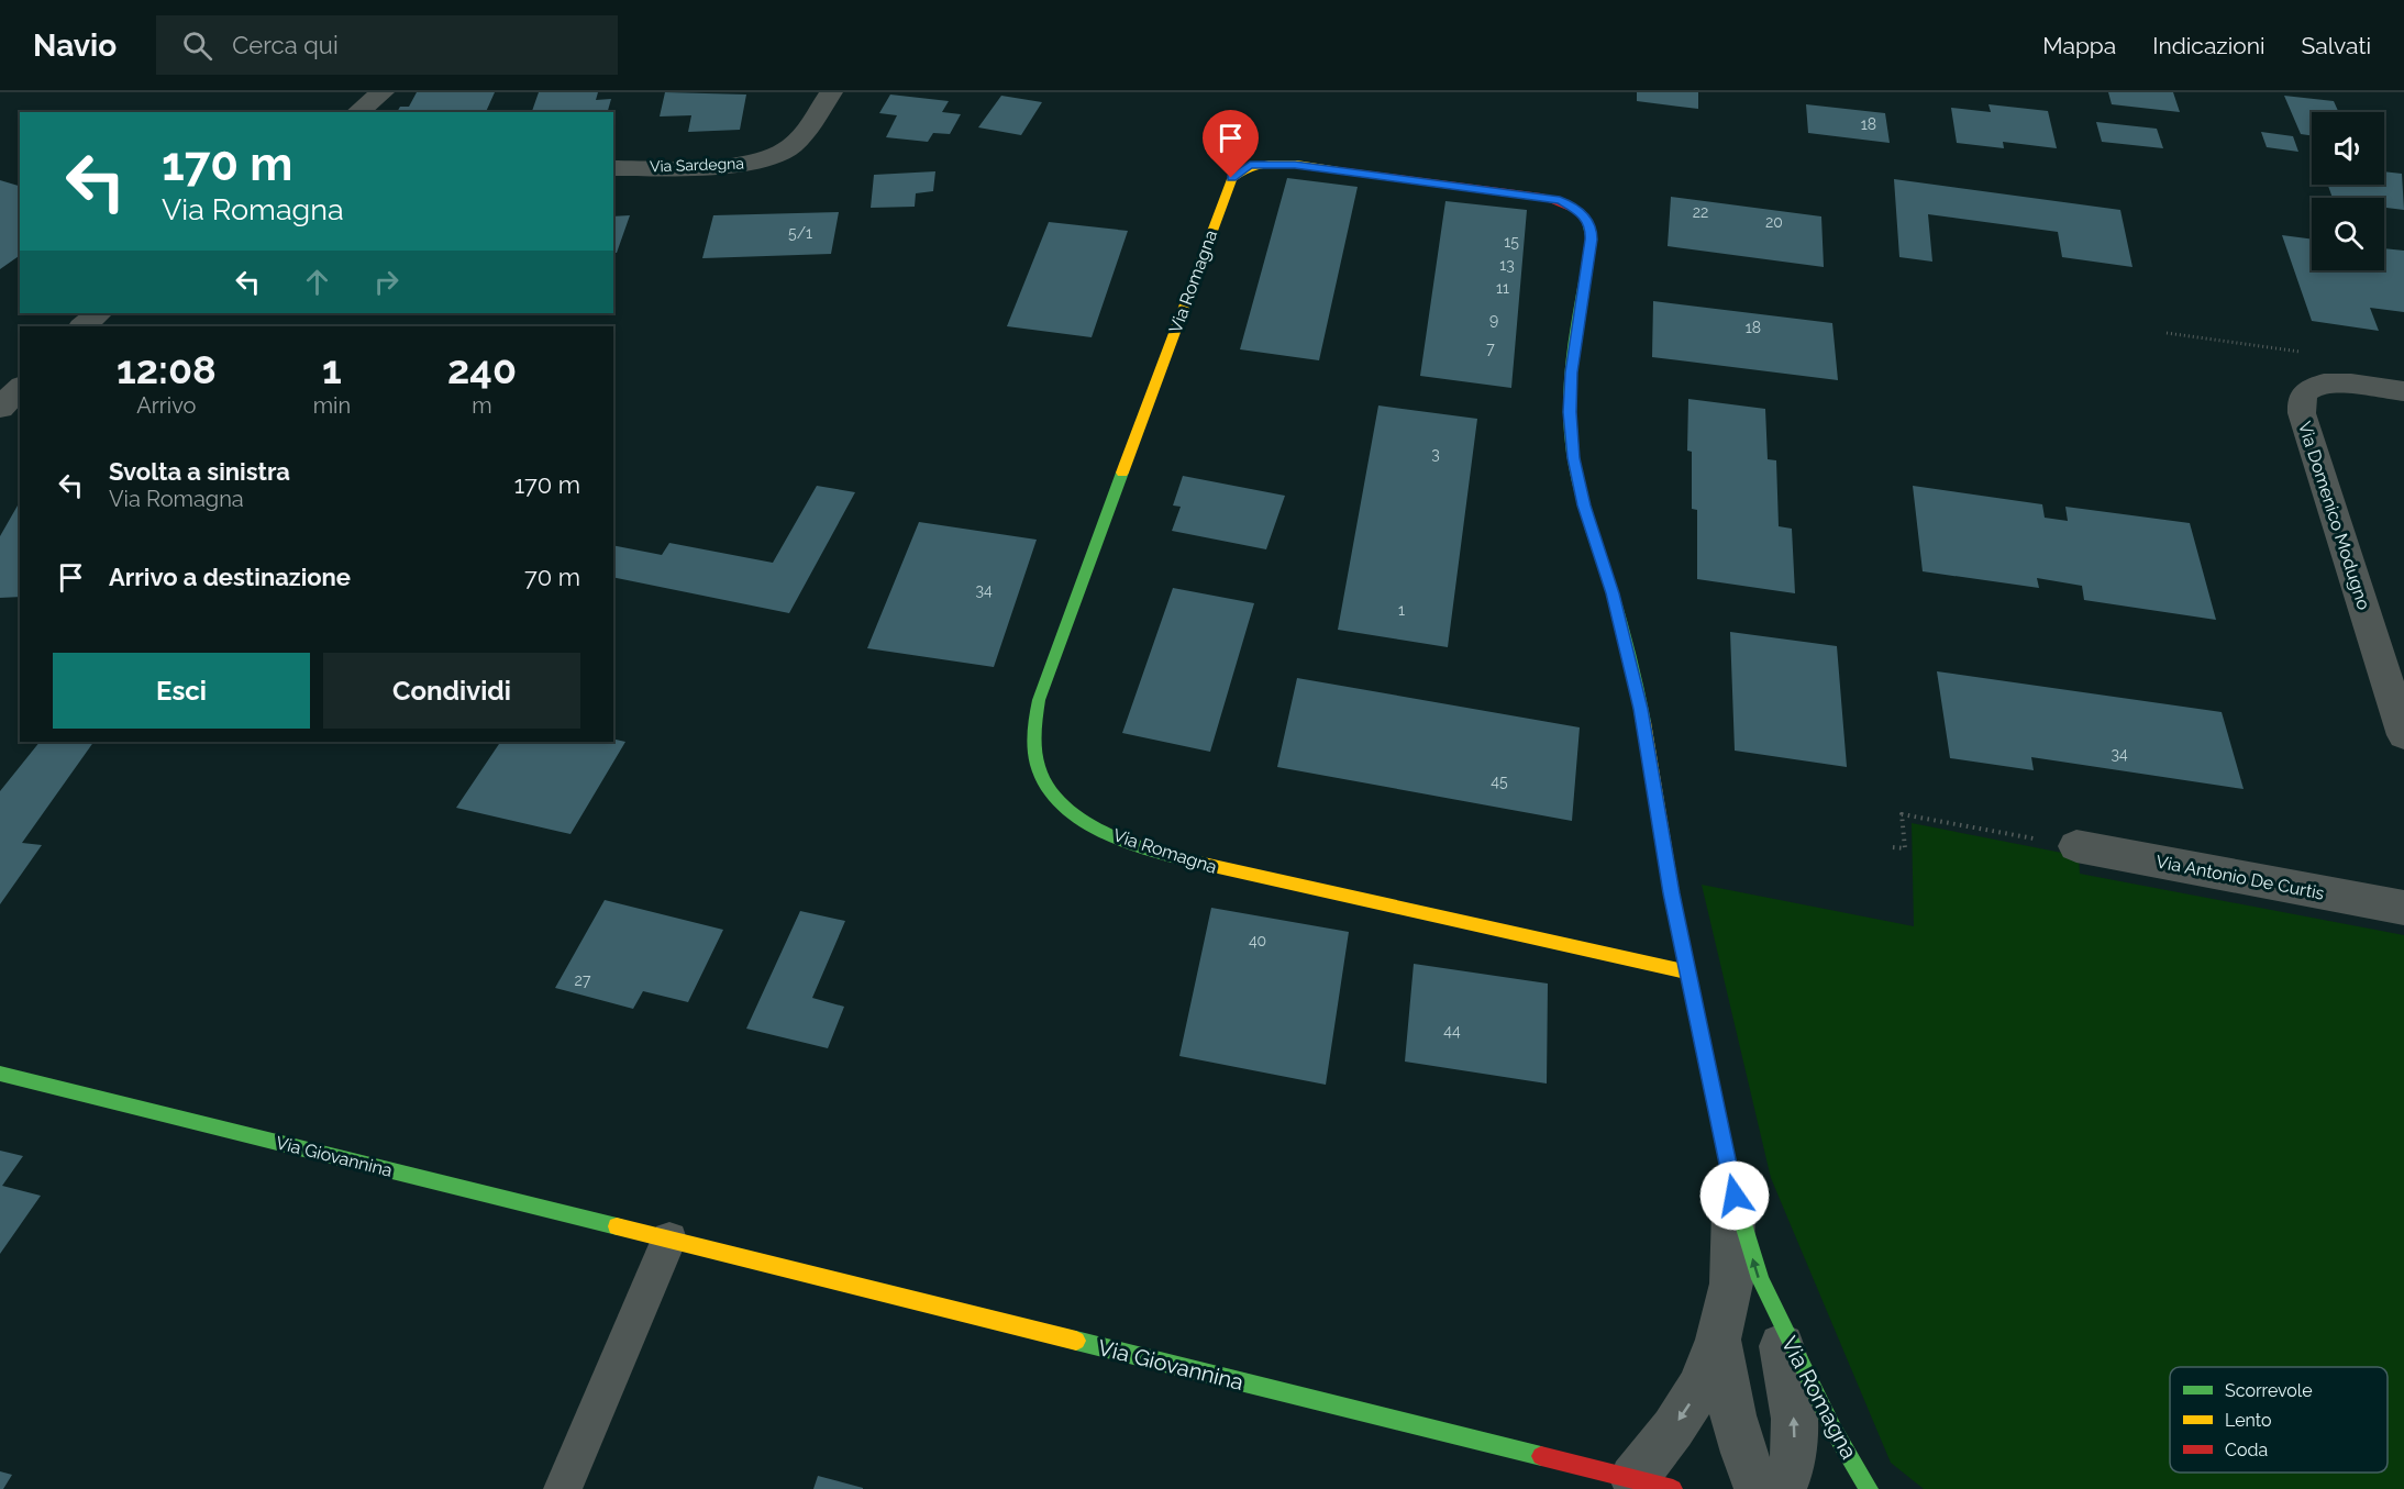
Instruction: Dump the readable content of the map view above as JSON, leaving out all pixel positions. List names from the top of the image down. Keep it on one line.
{"streets":{"street":["Via Sardegna","Via Romagna","Via Domenico Modugno","Via Antonio De Curtis","Via Giovannina"]},"crossings":[["Via Romagna","Via Giovannina"]],"house_numbers":["18","22","20","5/1","15","13","11","9","18","7","3","34","1","34","45","40","27","44"],"legend":["Scorrevole","Lento","Coda"],"page":{"header":"Navio","search":"Cerca qui","nav":["Mappa","Indicazioni","Salvati"],"turn":["170 m","Via Romagna"],"eta":["12:08","Arrivo","1","min","240","m"],"list":[{"name":"Svolta a sinistra","note":"Via Romagna","value":"170 m"},{"name":"Arrivo a destinazione","value":"70 m"}],"buttons":["Esci","Condividi"]}}
